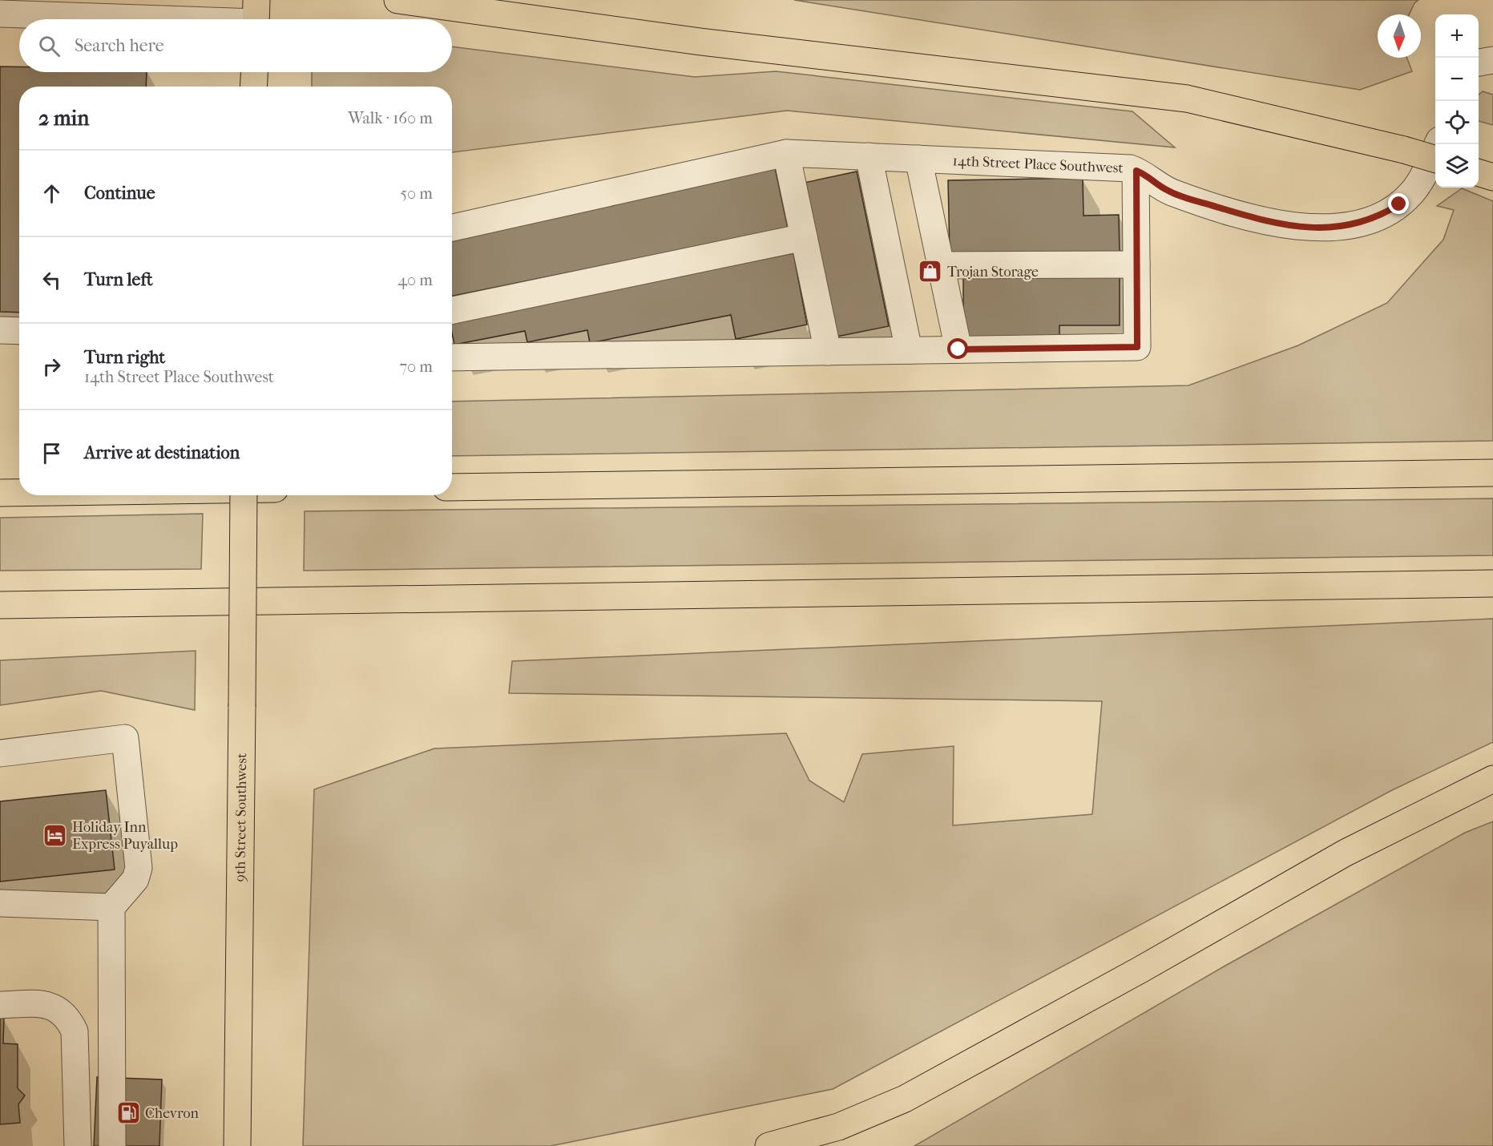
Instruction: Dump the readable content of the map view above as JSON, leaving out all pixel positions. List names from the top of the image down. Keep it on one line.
{"streets":{"main road":["9th Street Southwest"],"street":["14th Street Place Southwest"]},"places":{"shop":["Trojan Storage"],"hotel":["Holiday Inn Express Puyallup"],"fuel station":["Chevron"]},"north":"bottom","page":{"map_buttons":["+","−"],"search":"Search here","heading":["2 min","Walk · 160 m"],"list":[["Continue","50 m"],["Turn left","40 m"],["Turn right","14th Street Place Southwest","70 m"],"Arrive at destination"]}}
